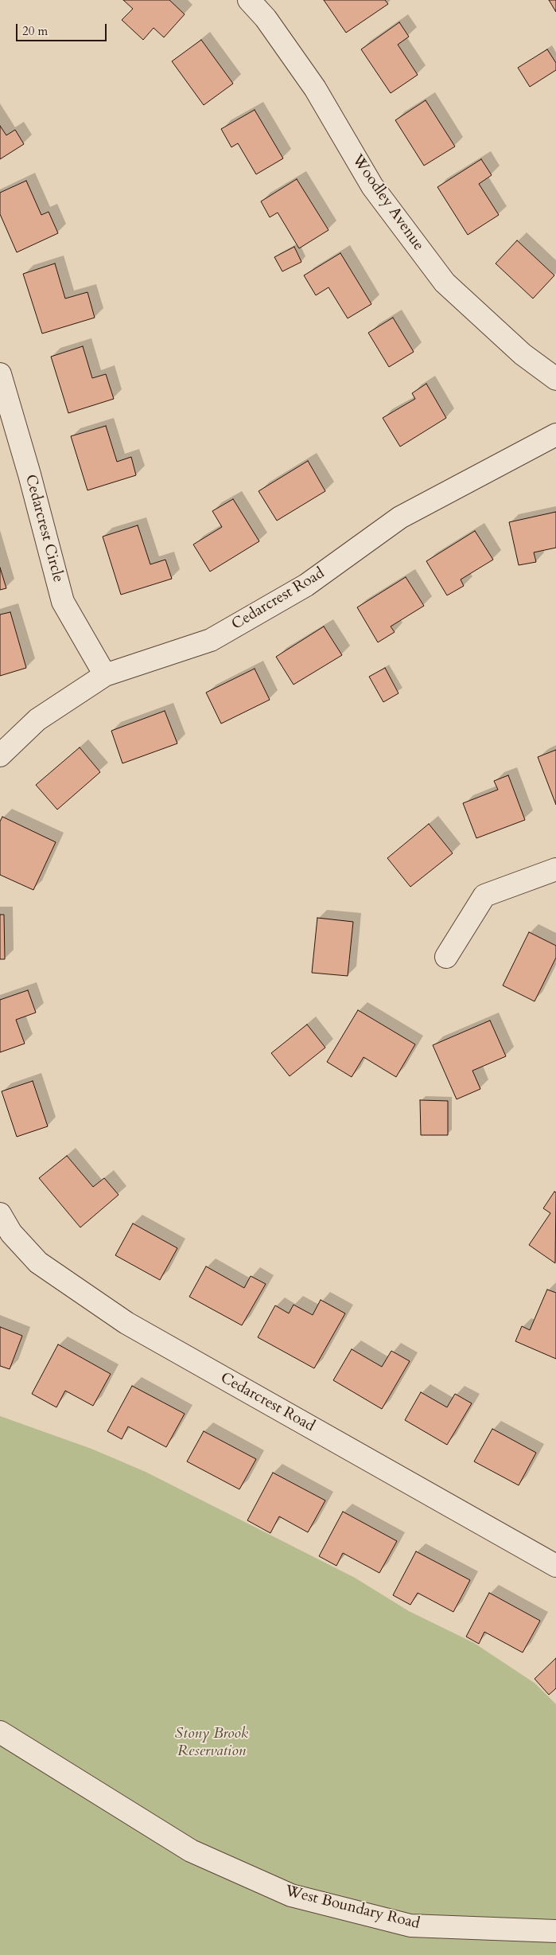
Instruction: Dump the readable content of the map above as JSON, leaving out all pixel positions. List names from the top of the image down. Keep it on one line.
{"streets":{"street":["Woodley Avenue","Cedarcrest Circle","Cedarcrest Road","West Boundary Road"]},"crossings":[["Cedarcrest Circle","Cedarcrest Road"]],"parks":["Stony Brook Reservation"],"scale_bar":"20 m"}
